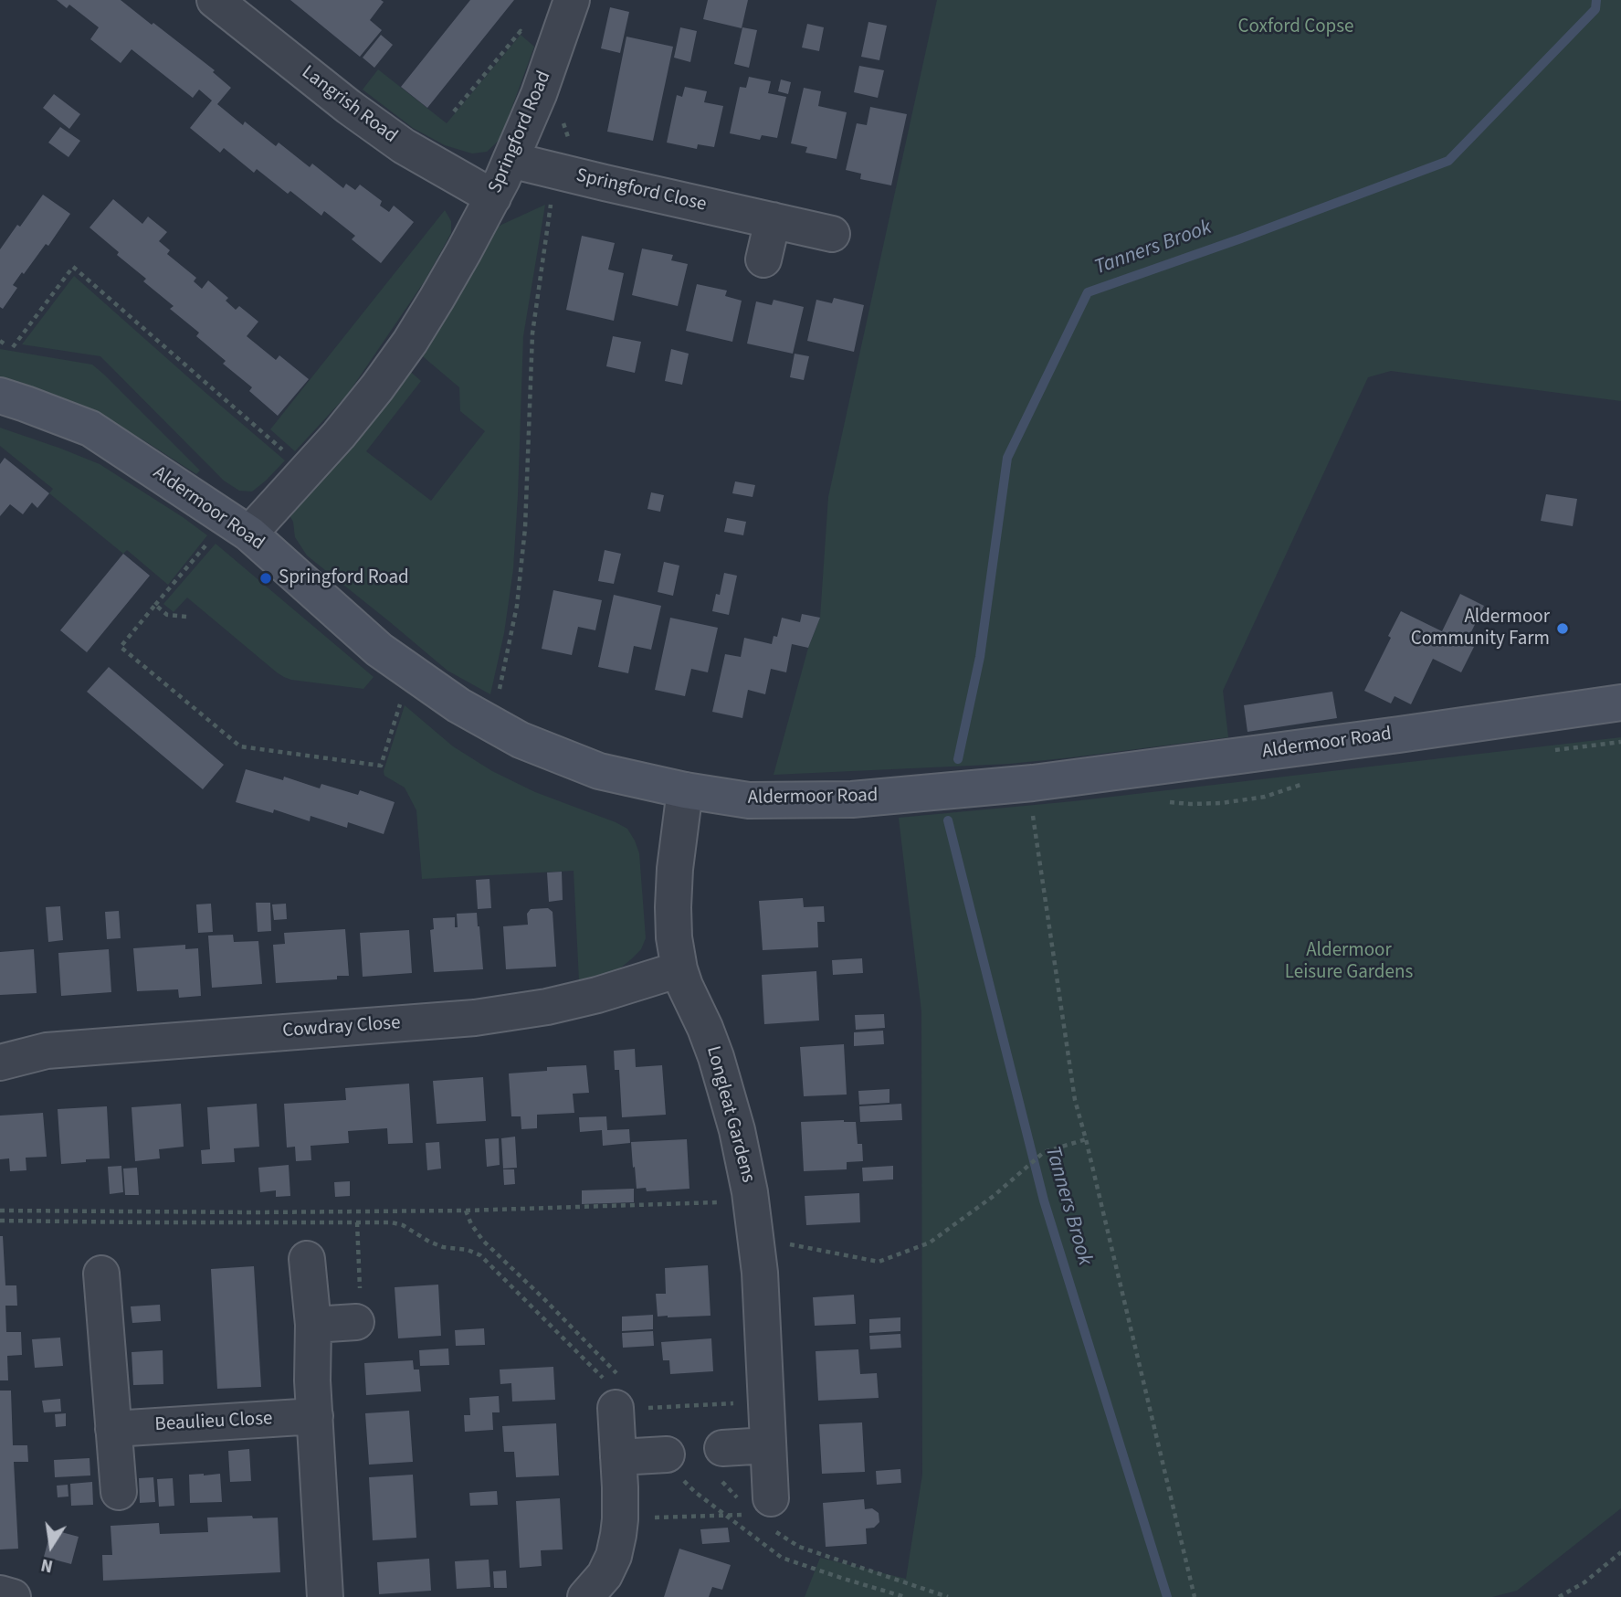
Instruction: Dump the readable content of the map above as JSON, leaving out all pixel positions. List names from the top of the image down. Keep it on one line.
{"streets":{"street":["Langrish Road","Springford Road","Springford Close","Aldermoor Road","Cowdray Close","Longleat Gardens","Beaulieu Close"]},"crossings":[["Langrish Road","Springford Road"],["Springford Road","Springford Close"],["Springford Road","Aldermoor Road"],["Aldermoor Road","Longleat Gardens"],["Cowdray Close","Longleat Gardens"]],"water":["Tanners Brook"],"parks":["Coxford Copse","Aldermoor Leisure Gardens"],"places":["Springford Road","Aldermoor Community Farm"],"north":"bottom"}
